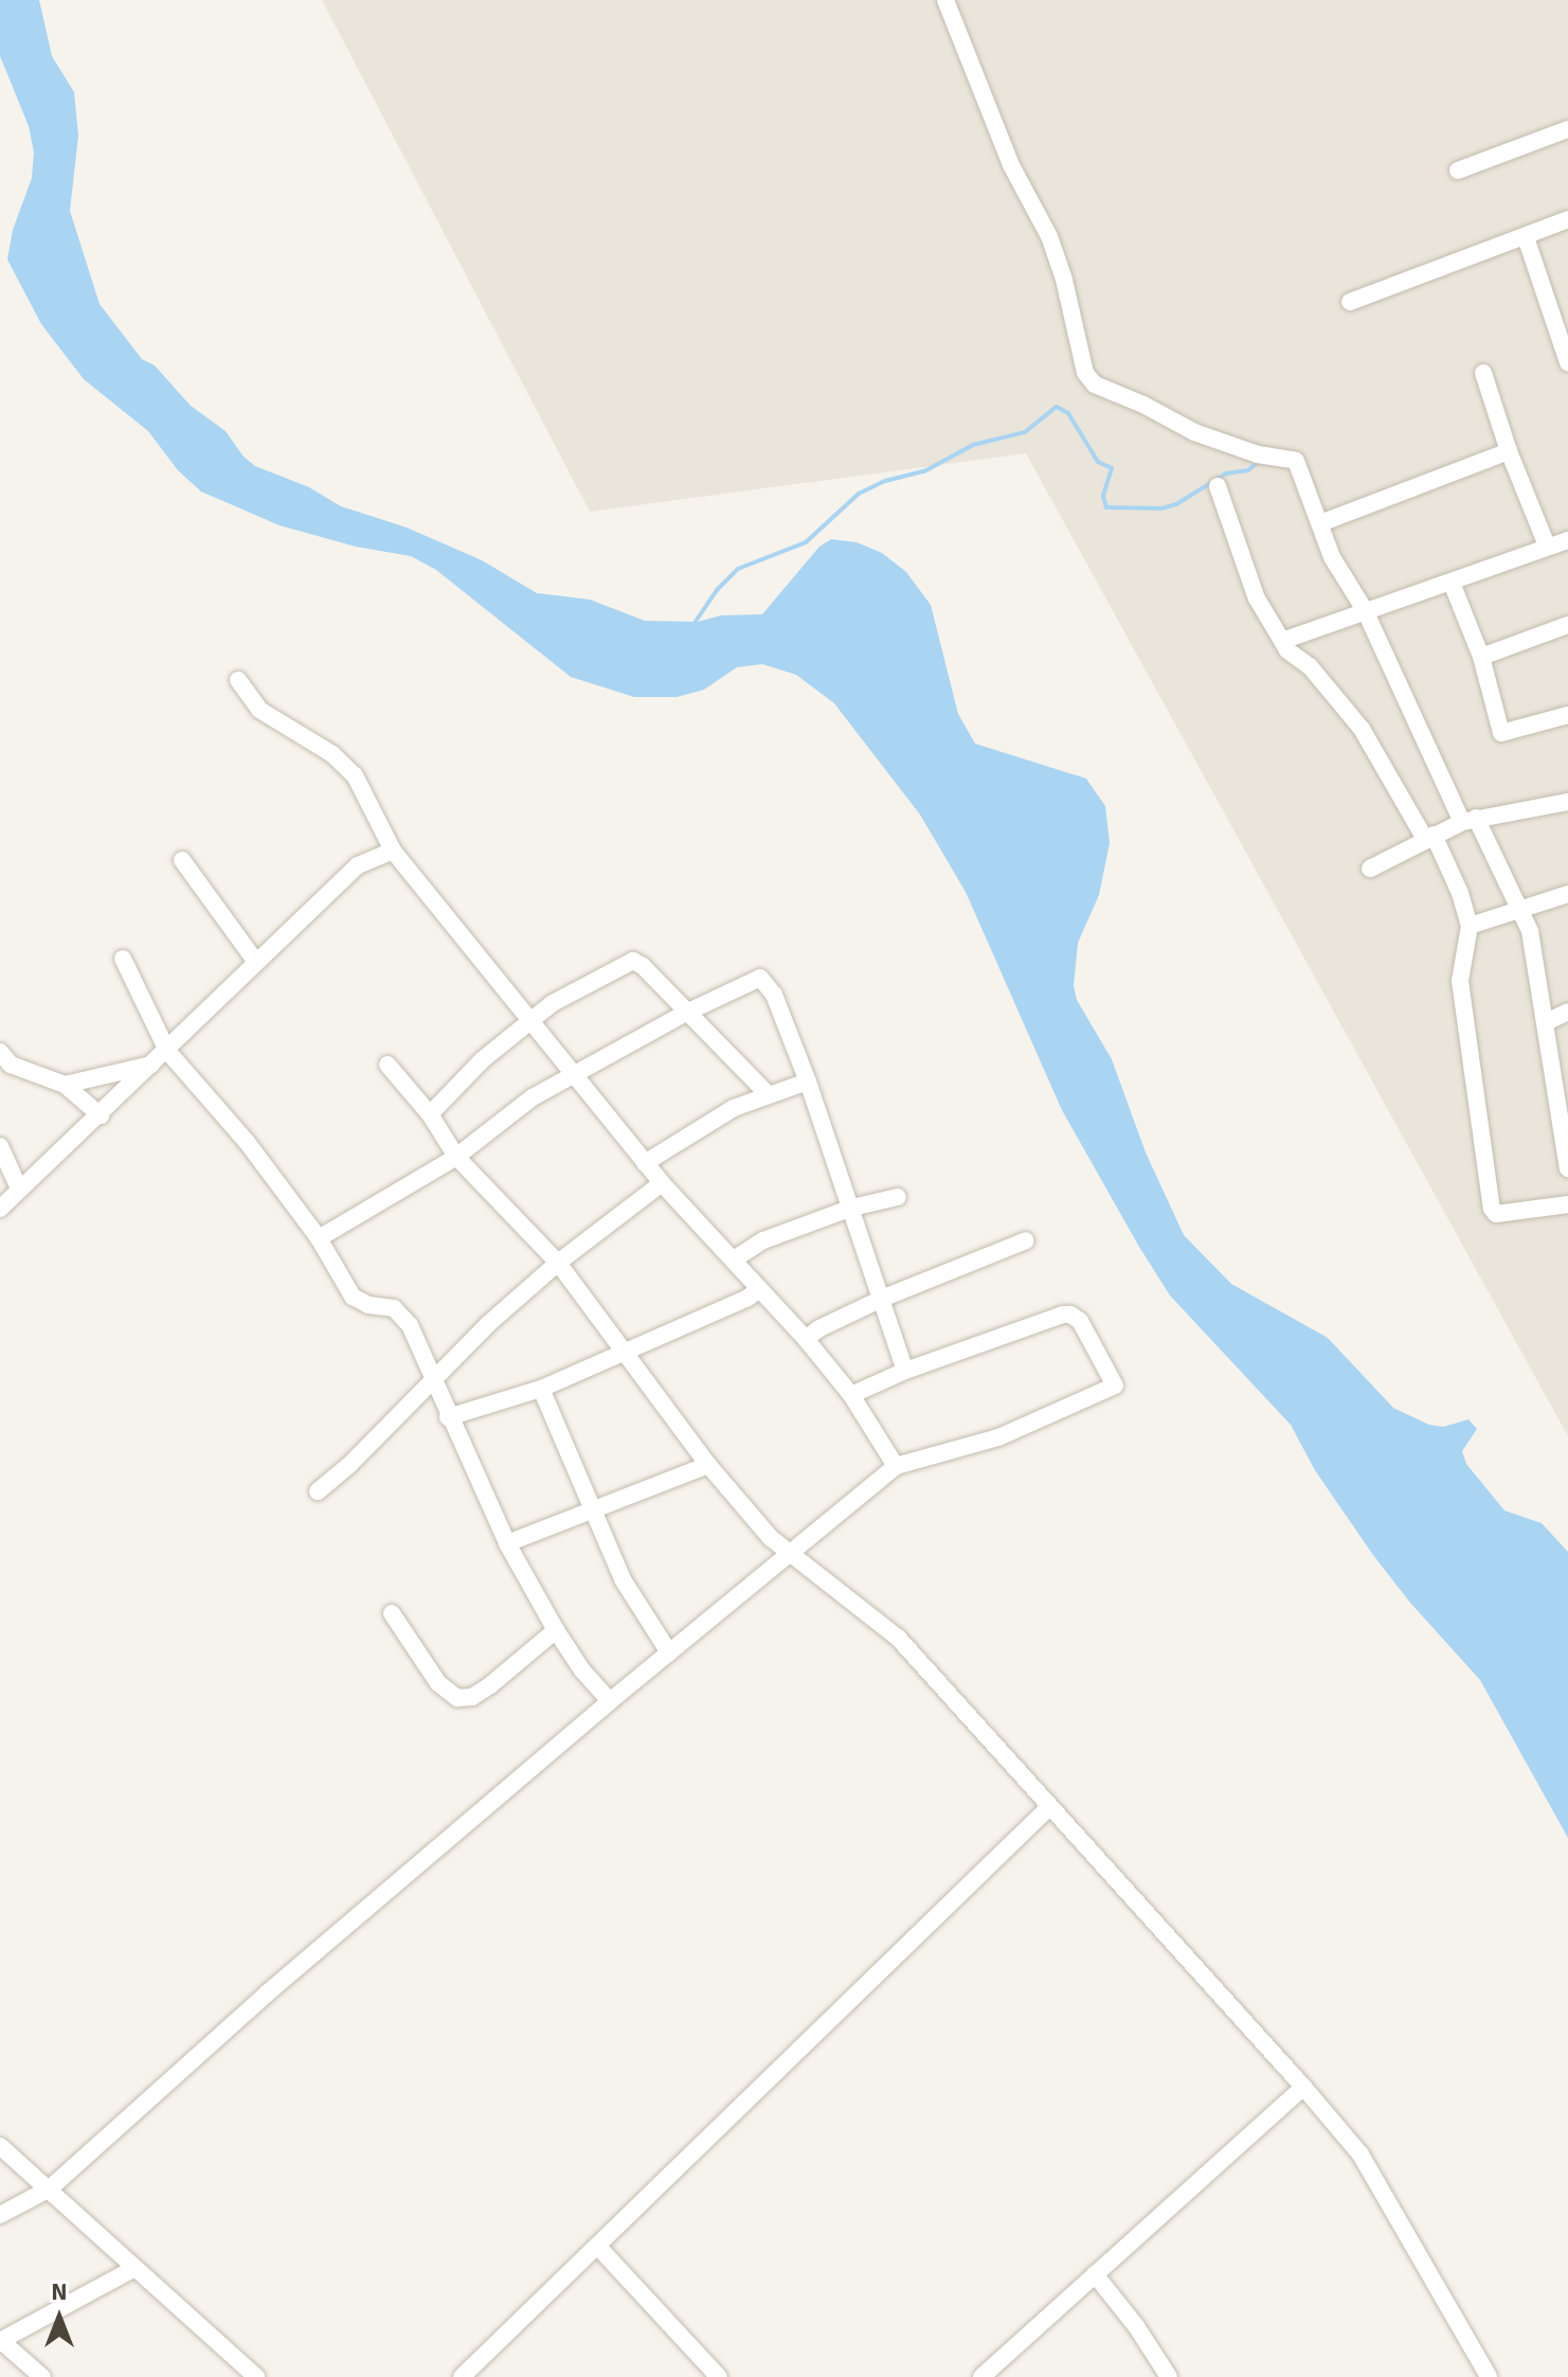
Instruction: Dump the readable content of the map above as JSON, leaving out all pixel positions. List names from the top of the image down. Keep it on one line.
{"north":"top"}
